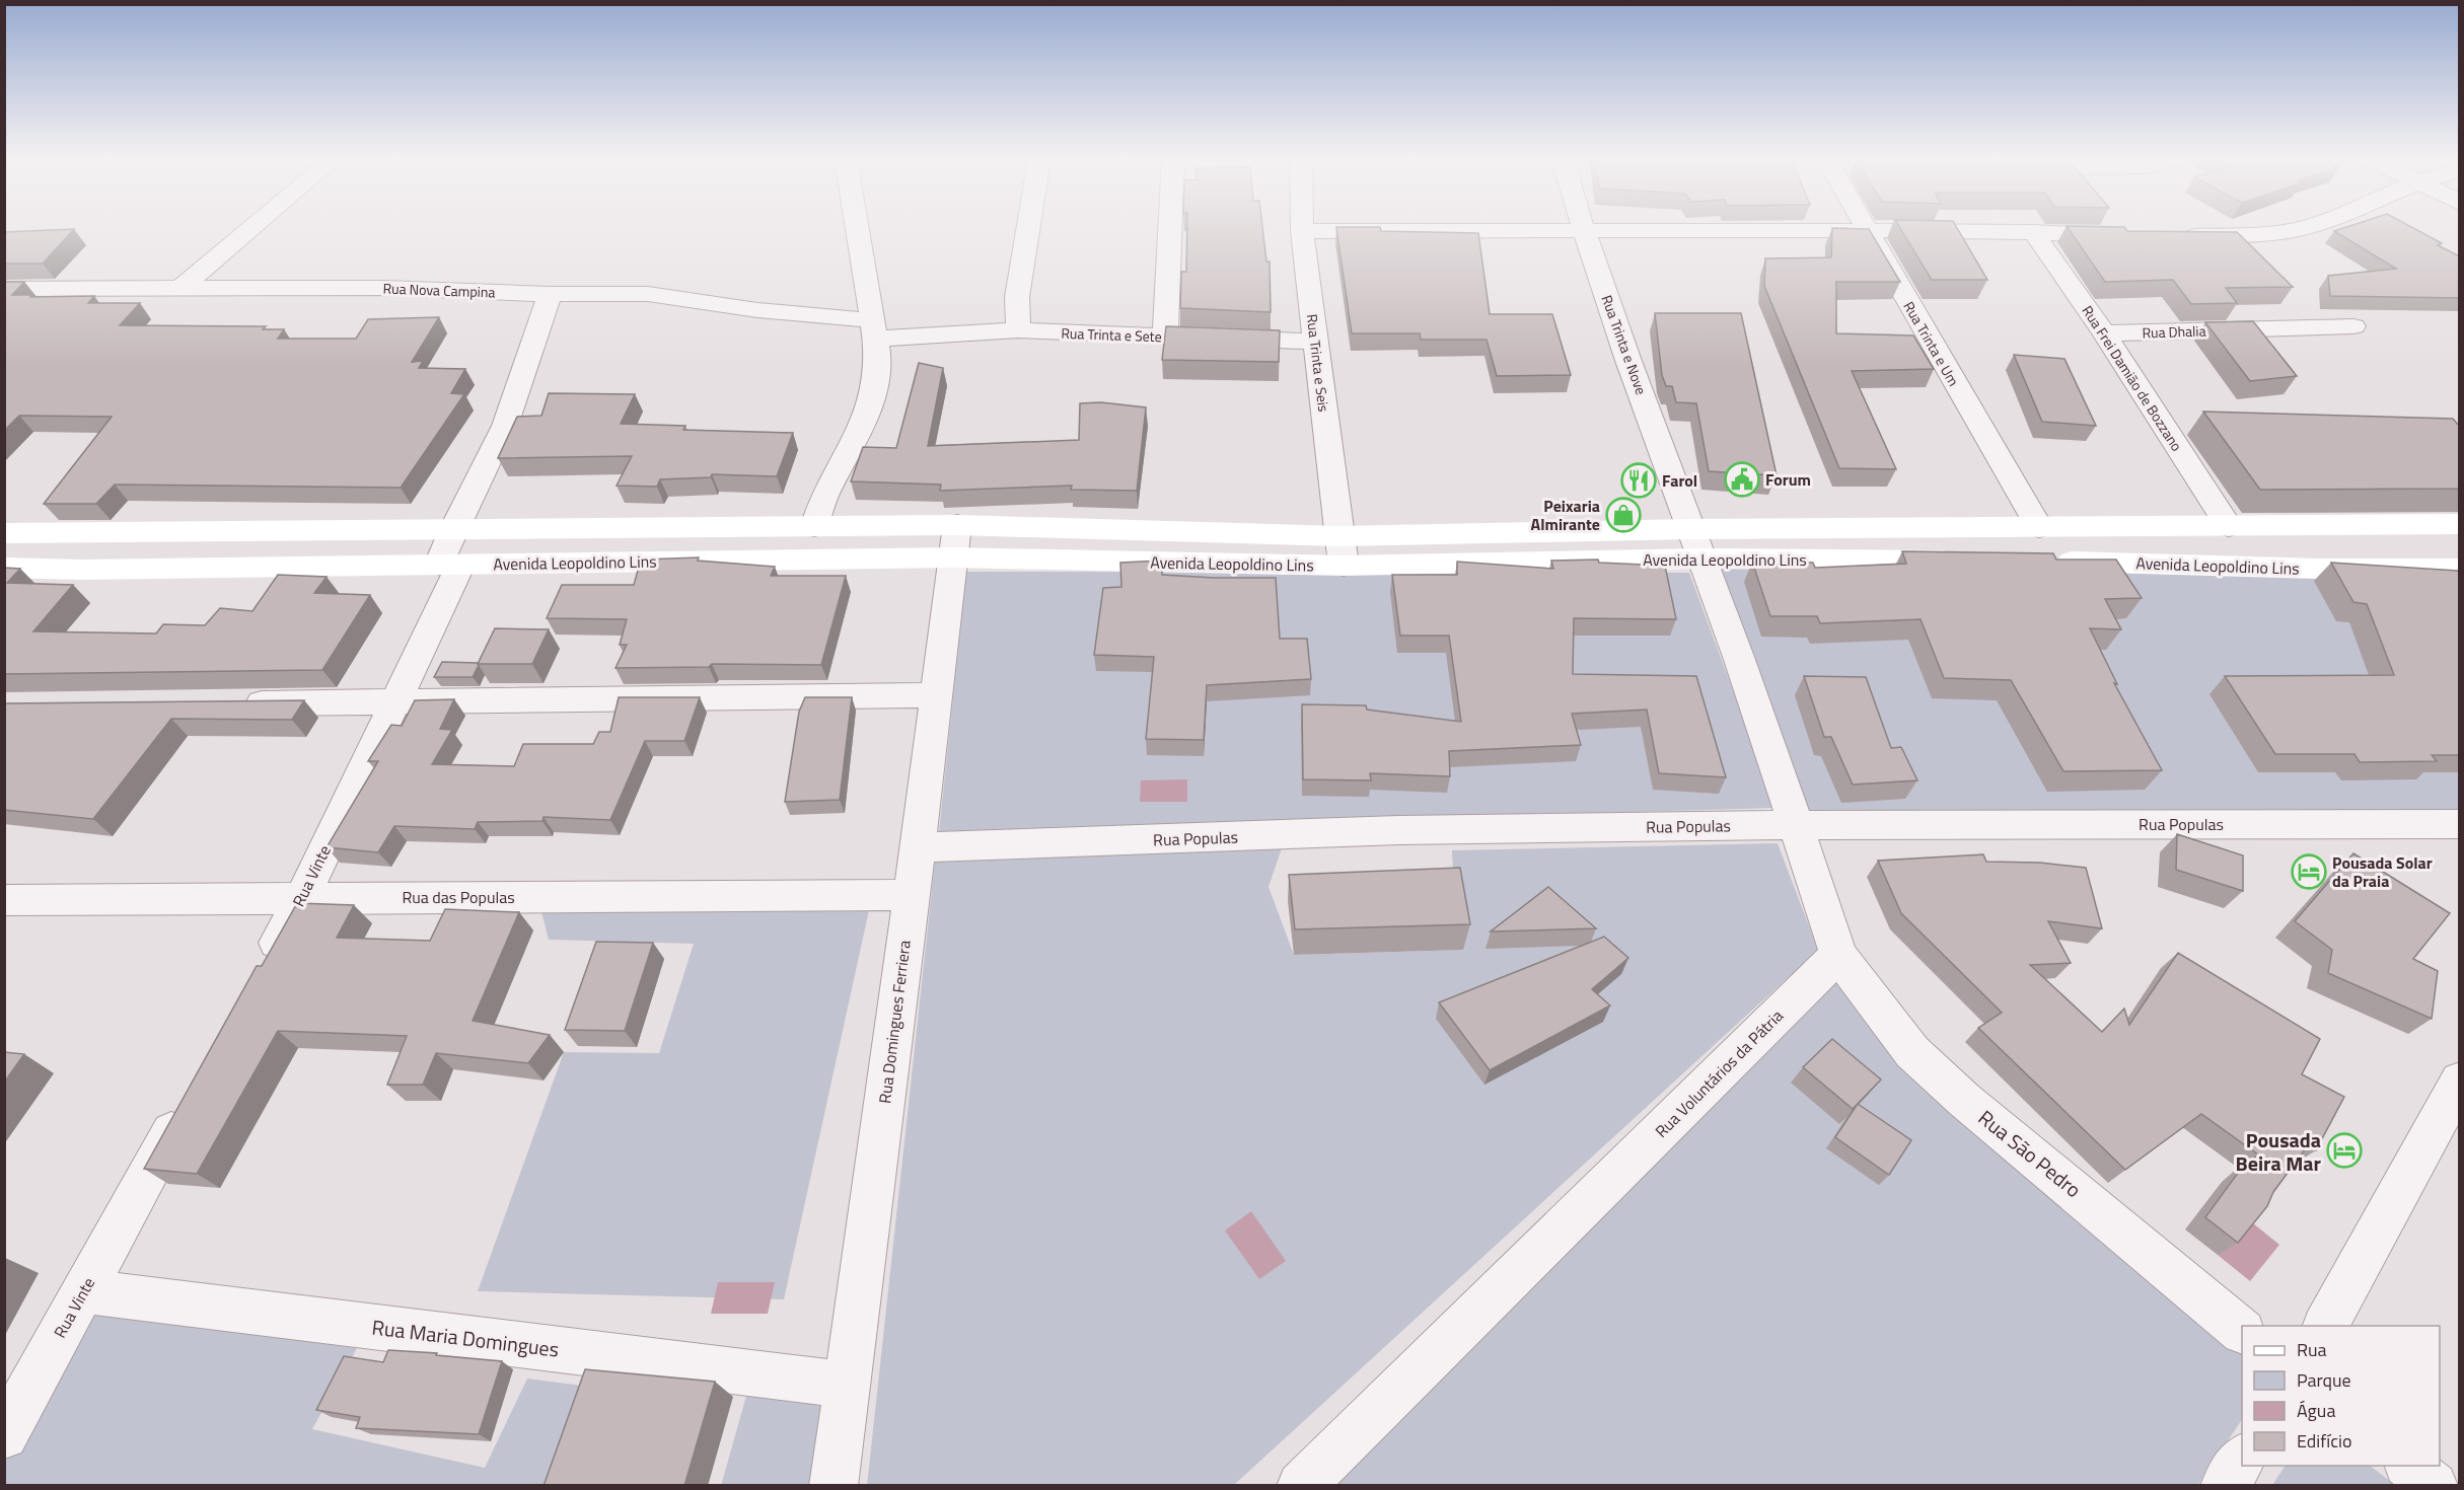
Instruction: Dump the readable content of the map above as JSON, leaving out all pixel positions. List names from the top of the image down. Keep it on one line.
{"streets":{"main road":["Avenida Leopoldino Lins"],"street":["Rua Nova Campina","Rua Dhalia","Rua Trinta e Sete","Rua Trinta e Um","Rua Trinta e Nove","Rua Trinta e Seis","Rua Frei Damião de Bozzano","Rua Populas","Rua Vinte","Rua das Populas","Rua Domingues Ferriera","Rua Voluntários da Pátria","Rua São Pedro","Rua Maria Domingues"]},"crossings":[["Rua Nova Campina","Rua Trinta e Sete"],["Rua Nova Campina","Rua Vinte"],["Rua Dhalia","Rua Frei Damião de Bozzano"],["Rua Trinta e Sete","Rua Trinta e Seis"],["Rua Trinta e Um","Avenida Leopoldino Lins"],["Rua Trinta e Nove","Avenida Leopoldino Lins"],["Rua Trinta e Seis","Avenida Leopoldino Lins"],["Rua Frei Damião de Bozzano","Avenida Leopoldino Lins"],["Avenida Leopoldino Lins","Rua Vinte"],["Avenida Leopoldino Lins","Rua Domingues Ferriera"],["Rua Populas","Rua Domingues Ferriera"],["Rua Vinte","Rua das Populas"],["Rua Vinte","Rua Maria Domingues"],["Rua das Populas","Rua Domingues Ferriera"],["Rua Domingues Ferriera","Rua Maria Domingues"],["Rua Voluntários da Pátria","Rua São Pedro"]],"places":{"public building":["Forum"],"restaurant":["Farol"],"shop":["Peixaria Almirante"],"hotel":["Pousada Solar da Praia","Pousada Beira Mar"]},"legend":["Rua","Parque","Água","Edifício"]}
